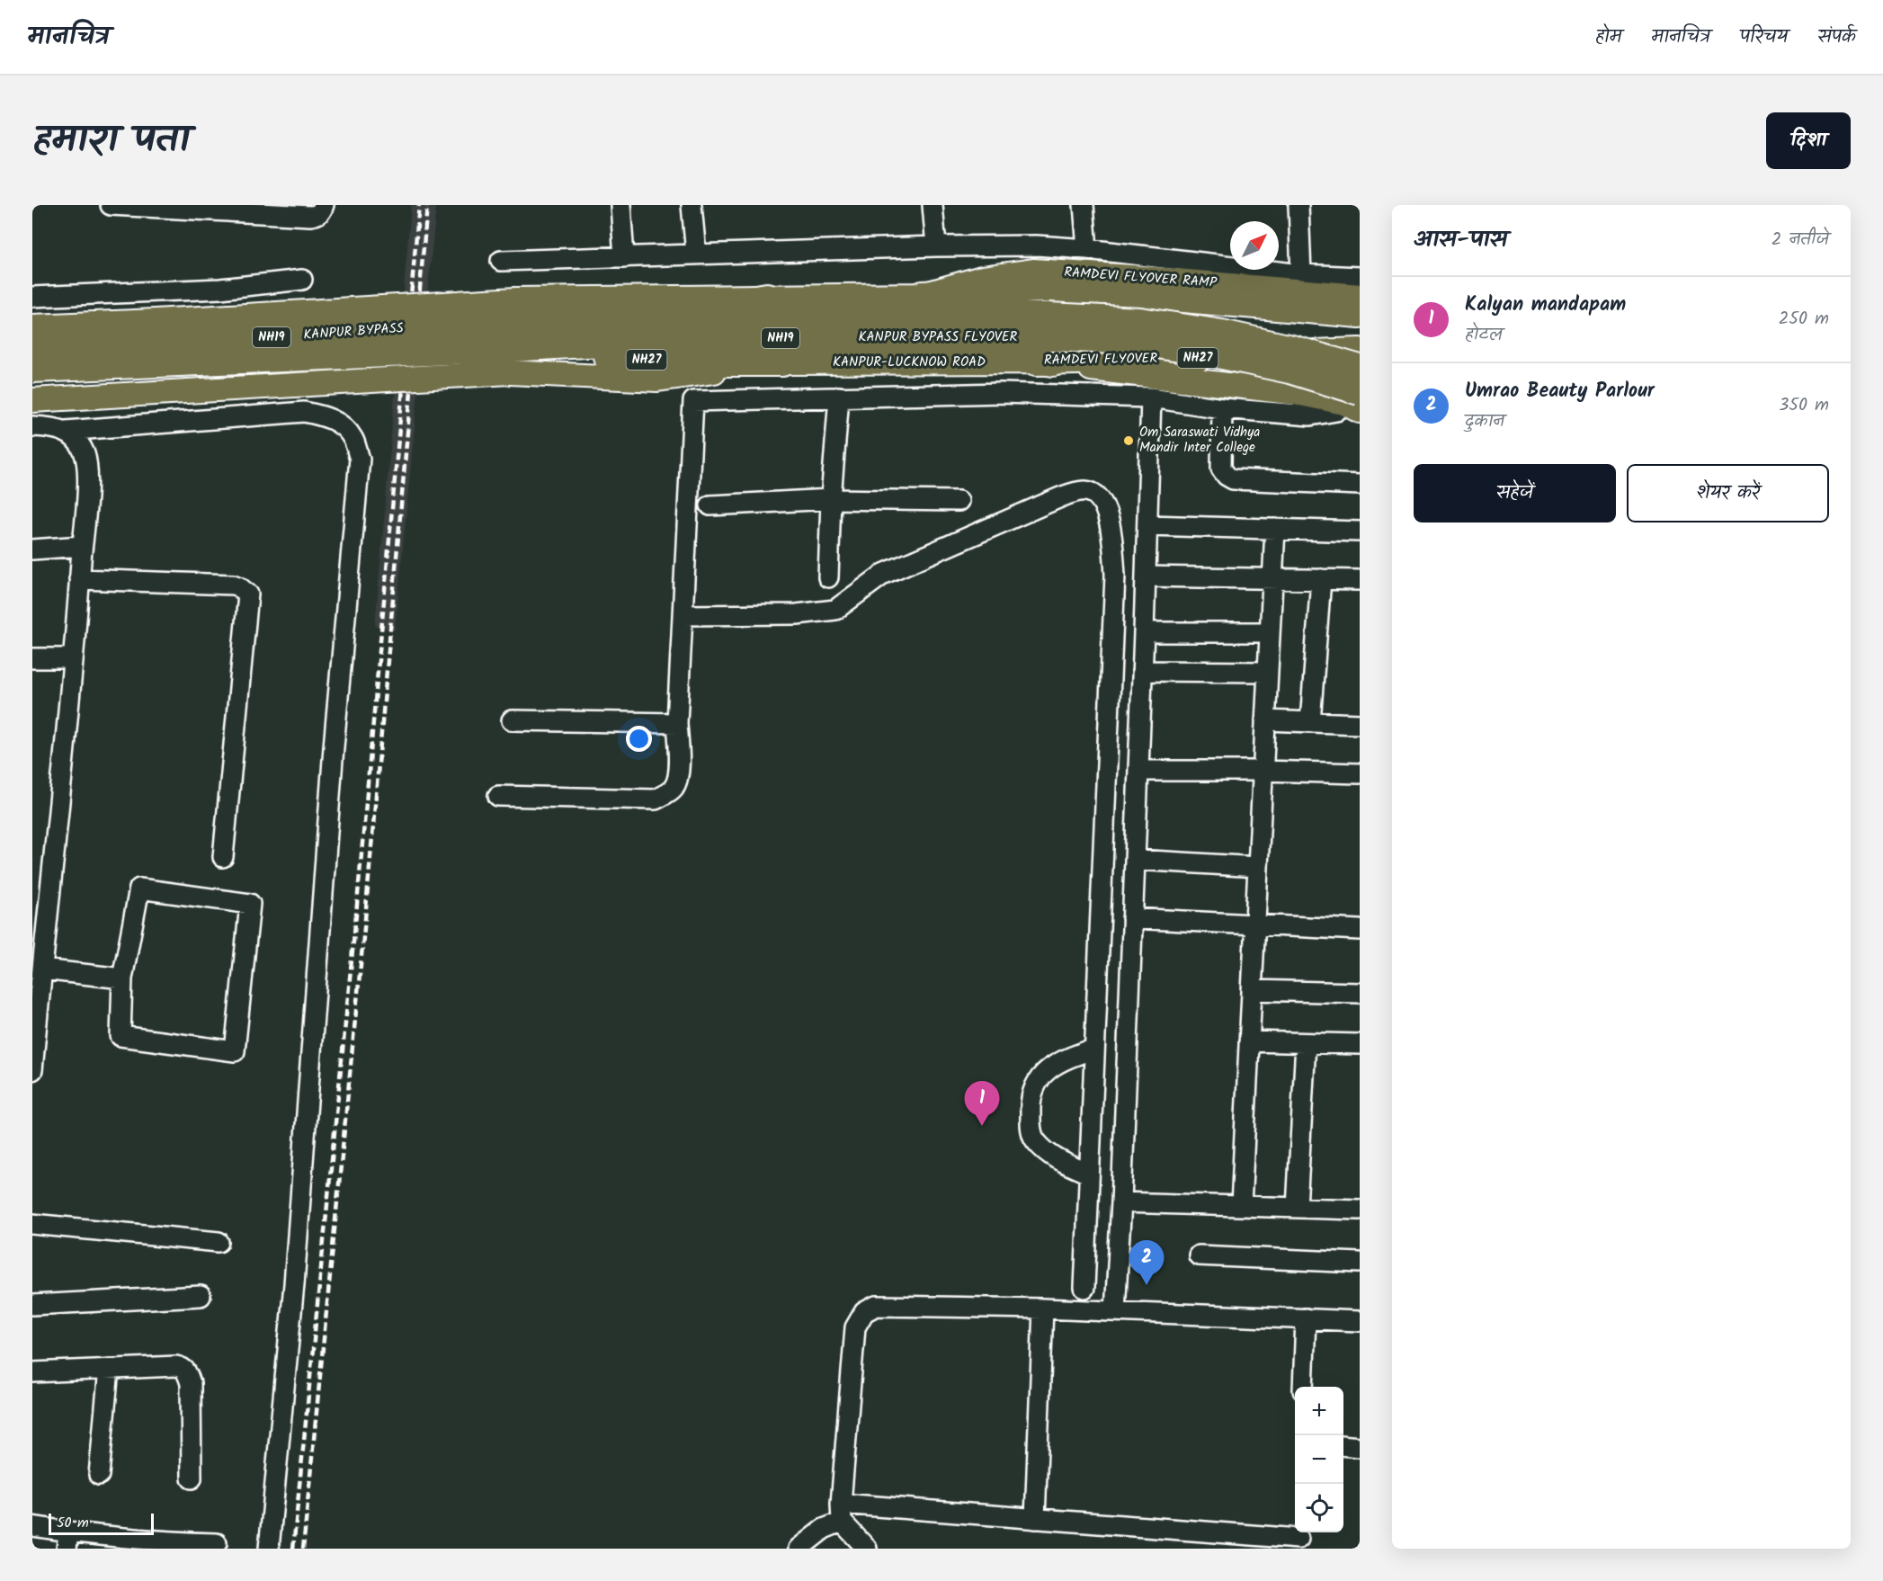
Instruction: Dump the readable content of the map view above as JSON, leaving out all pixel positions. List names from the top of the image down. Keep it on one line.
{"streets":{"highway":["KANPUR BYPASS","NH19","KANPUR BYPASS FLYOVER","NH27","RAMDEVI FLYOVER"],"main road":["RAMDEVI FLYOVER RAMP","KANPUR-LUCKNOW ROAD"]},"crossings":[["KANPUR BYPASS","KANPUR BYPASS FLYOVER"],["KANPUR BYPASS","NH27"],["KANPUR BYPASS FLYOVER","NH27"],["KANPUR BYPASS FLYOVER","KANPUR-LUCKNOW ROAD"],["NH27","KANPUR-LUCKNOW ROAD"],["RAMDEVI FLYOVER","KANPUR-LUCKNOW ROAD"]],"places":["Om Saraswati Vidhya Mandir Inter College"],"scale_bar":"50 m","north":"top right","page":{"header":"मानचित्र","nav":["होम","मानचित्र","परिचय","संपर्क"],"title":"हमारा पता","buttons":["दिशा",["सहेजें","शेयर करें"]],"heading":["आस-पास","2 नतीजे"],"list":[{"mark":"1","name":"Kalyan mandapam","note":"होटल","value":"250 m"},{"mark":"2","name":"Umrao Beauty Parlour","note":"दुकान","value":"350 m"}],"pins":["1","2"],"map_buttons":["+","−"],"scale":"50 m"}}
